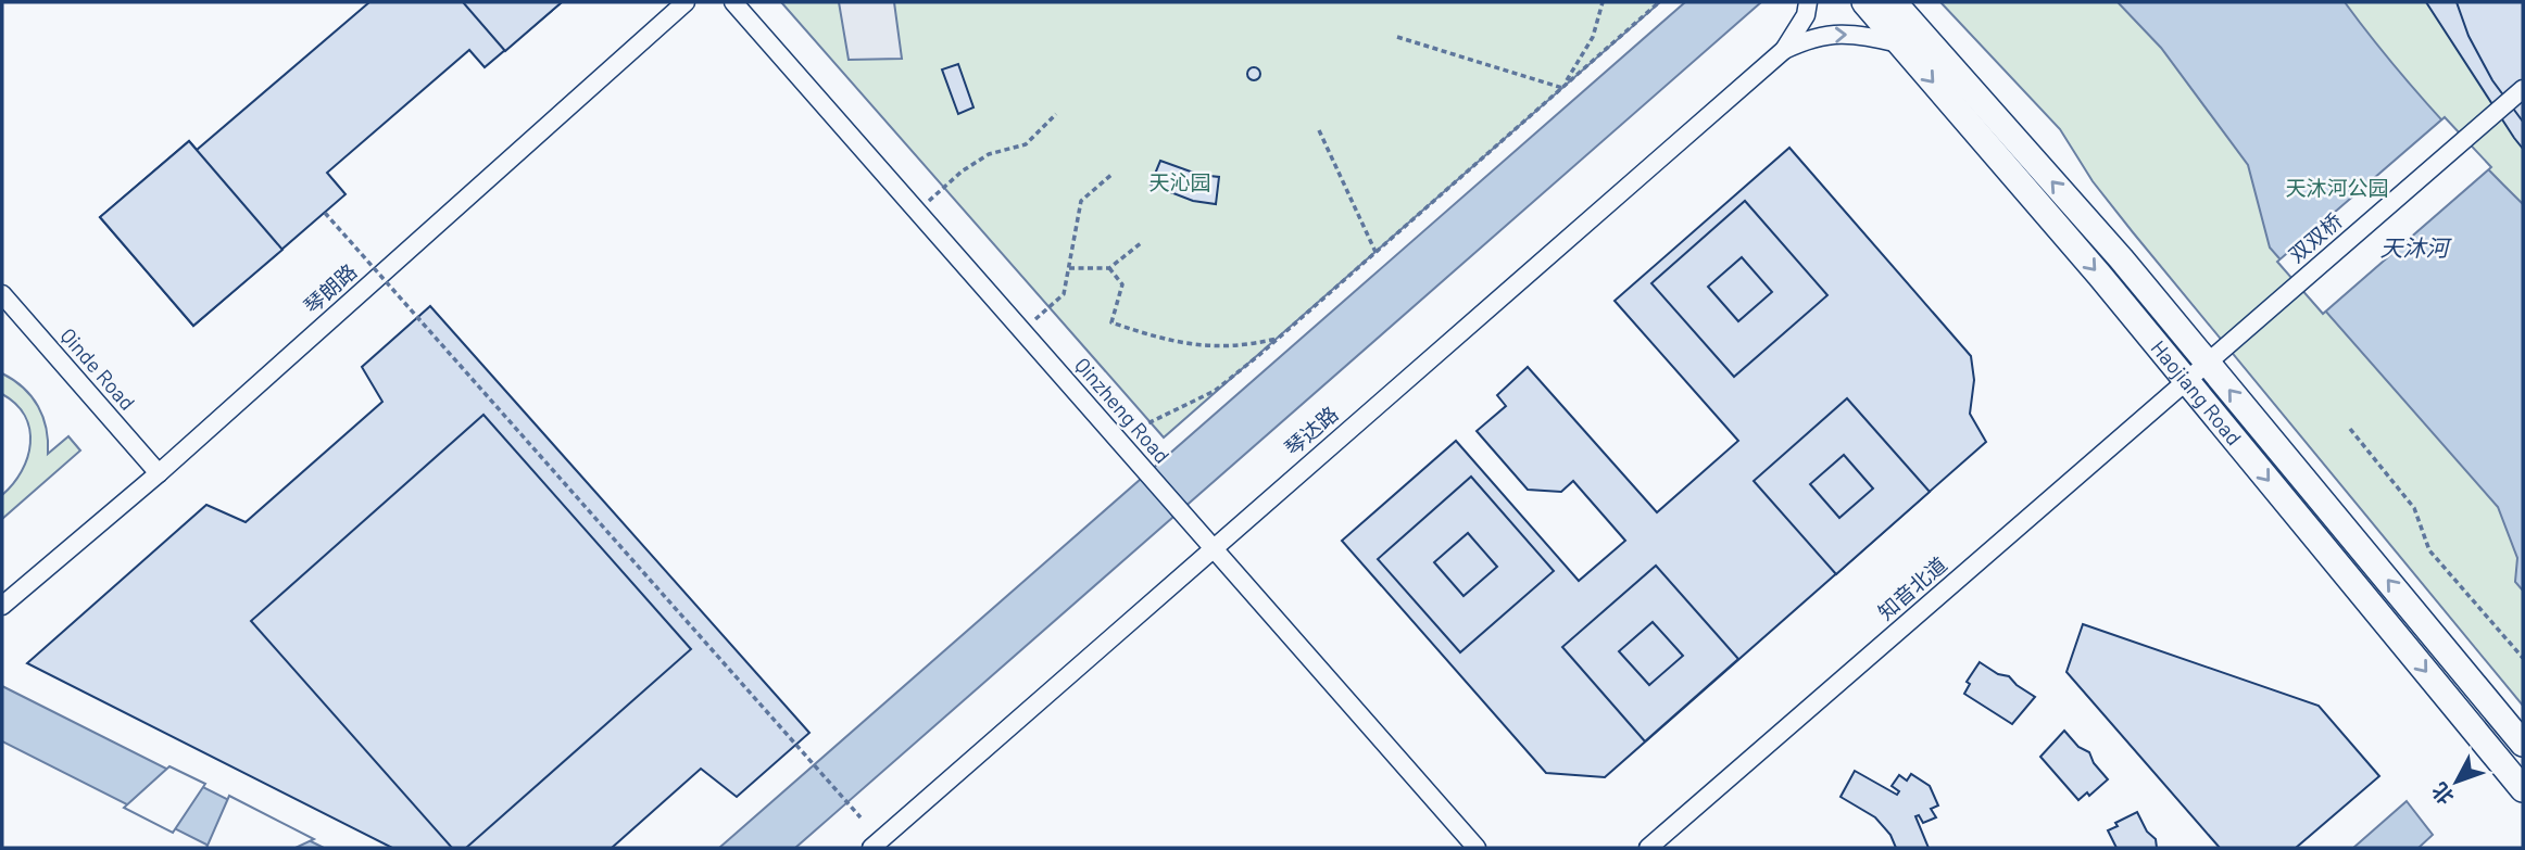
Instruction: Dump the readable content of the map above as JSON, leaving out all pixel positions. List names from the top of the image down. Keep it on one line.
{"streets":{"main road":["Haojiang Road"],"street":["双双桥","琴朗路","Qinde Road","Qinzheng Road","琴达路","知音北道"]},"crossings":[["双双桥","Haojiang Road"],["双双桥","知音北道"],["琴朗路","Qinde Road"],["Haojiang Road","知音北道"],["Qinzheng Road","琴达路"]],"water":["天沐河"],"parks":["天沁园","天沐河公园"],"north":"bottom left"}
